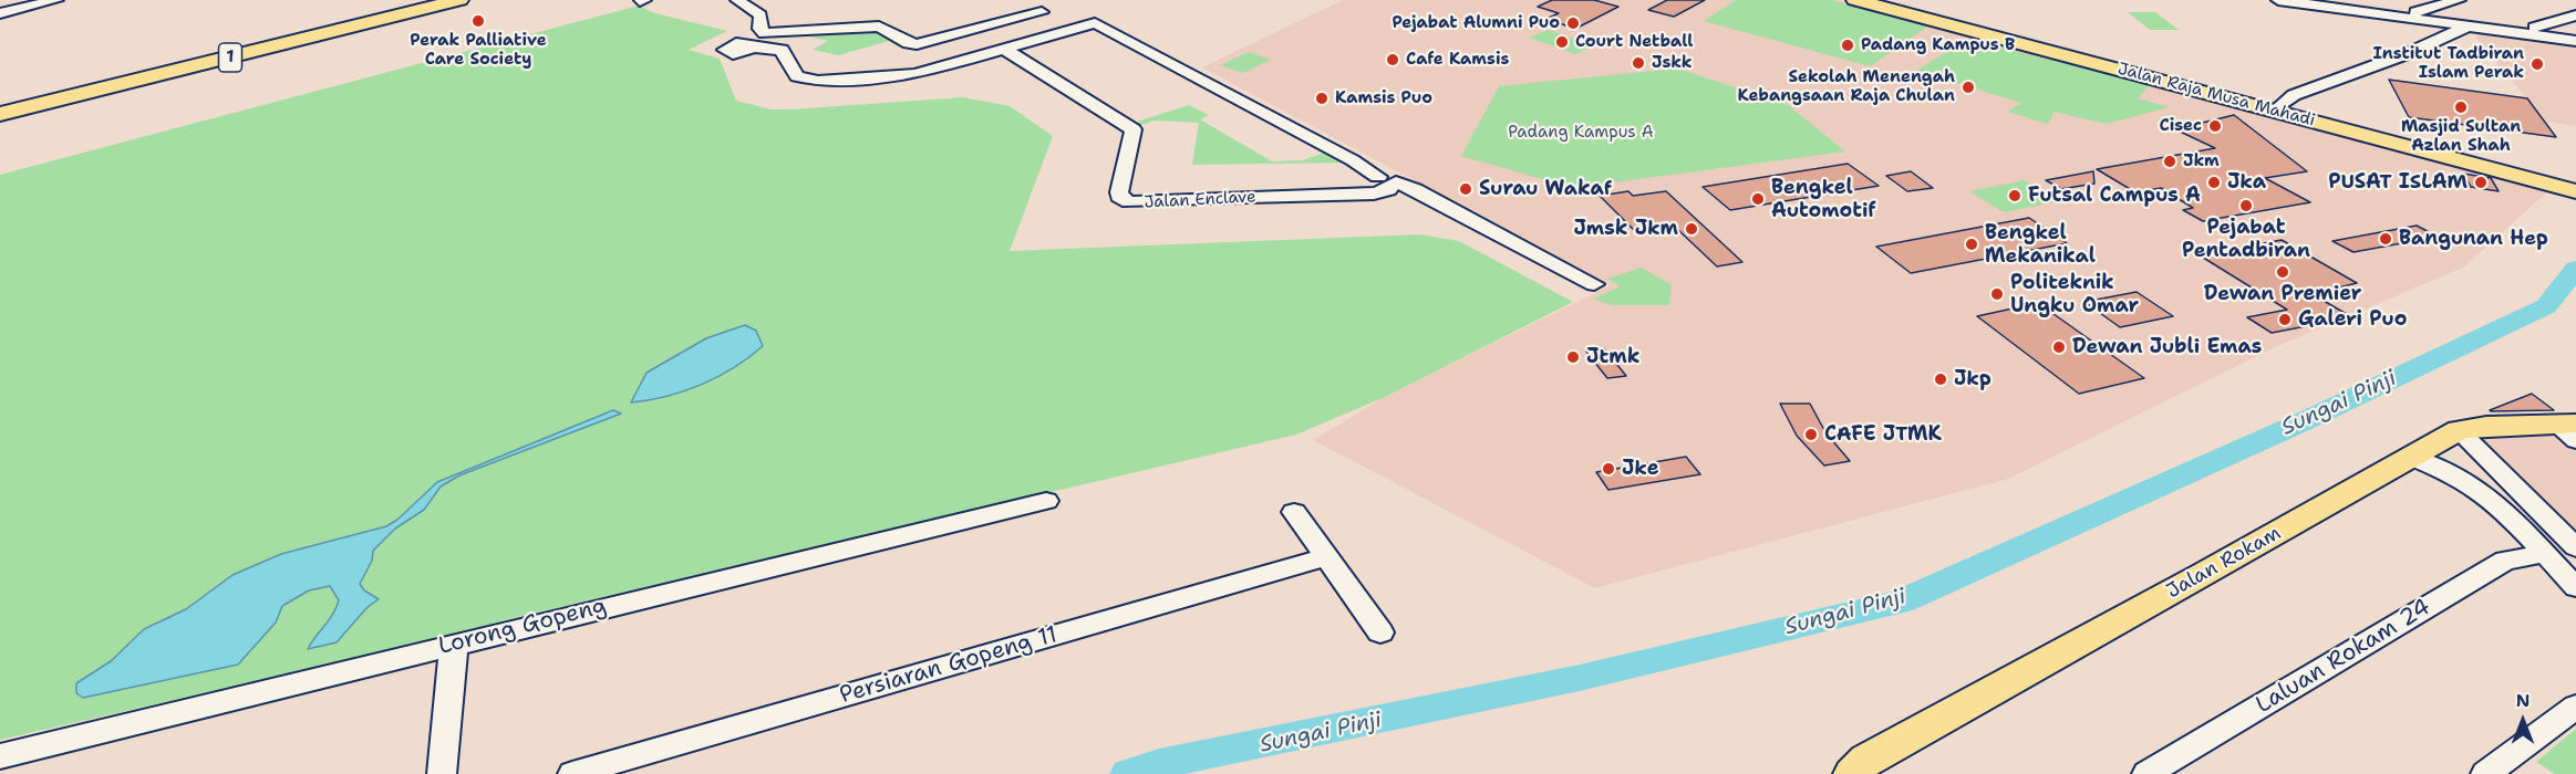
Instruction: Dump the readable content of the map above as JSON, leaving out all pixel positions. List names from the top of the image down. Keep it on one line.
{"streets":{"main road":["1","Jalan Raja Musa Mahadi","Jalan Rokam"],"street":["Jalan Enclave","Lorong Gopeng","Laluan Rokam 24","Persiaran Gopeng 11"]},"water":["Sungai Pinji"],"parks":["Padang Kampus A"],"places":["Perak Palliative Care Society","Pejabat Alumni Puo","Court Netball","Padang Kampus B","Cafe Kamsis","Jskk","Institut Tadbiran Islam Perak","Sekolah Menengah Kebangsaan Raja Chulan","Kamsis Puo","Masjid Sultan Azlan Shah","Cisec","Jkm","Jka","PUSAT ISLAM","Surau Wakaf","Futsal Campus A","Bengkel Automotif","Pejabat Pentadbiran","Jmsk Jkm","Bangunan Hep","Bengkel Mekanikal","Dewan Premier","Politeknik Ungku Omar","Galeri Puo","Dewan Jubli Emas","Jtmk","Jkp","CAFE JTMK","Jke"],"north":"top"}
